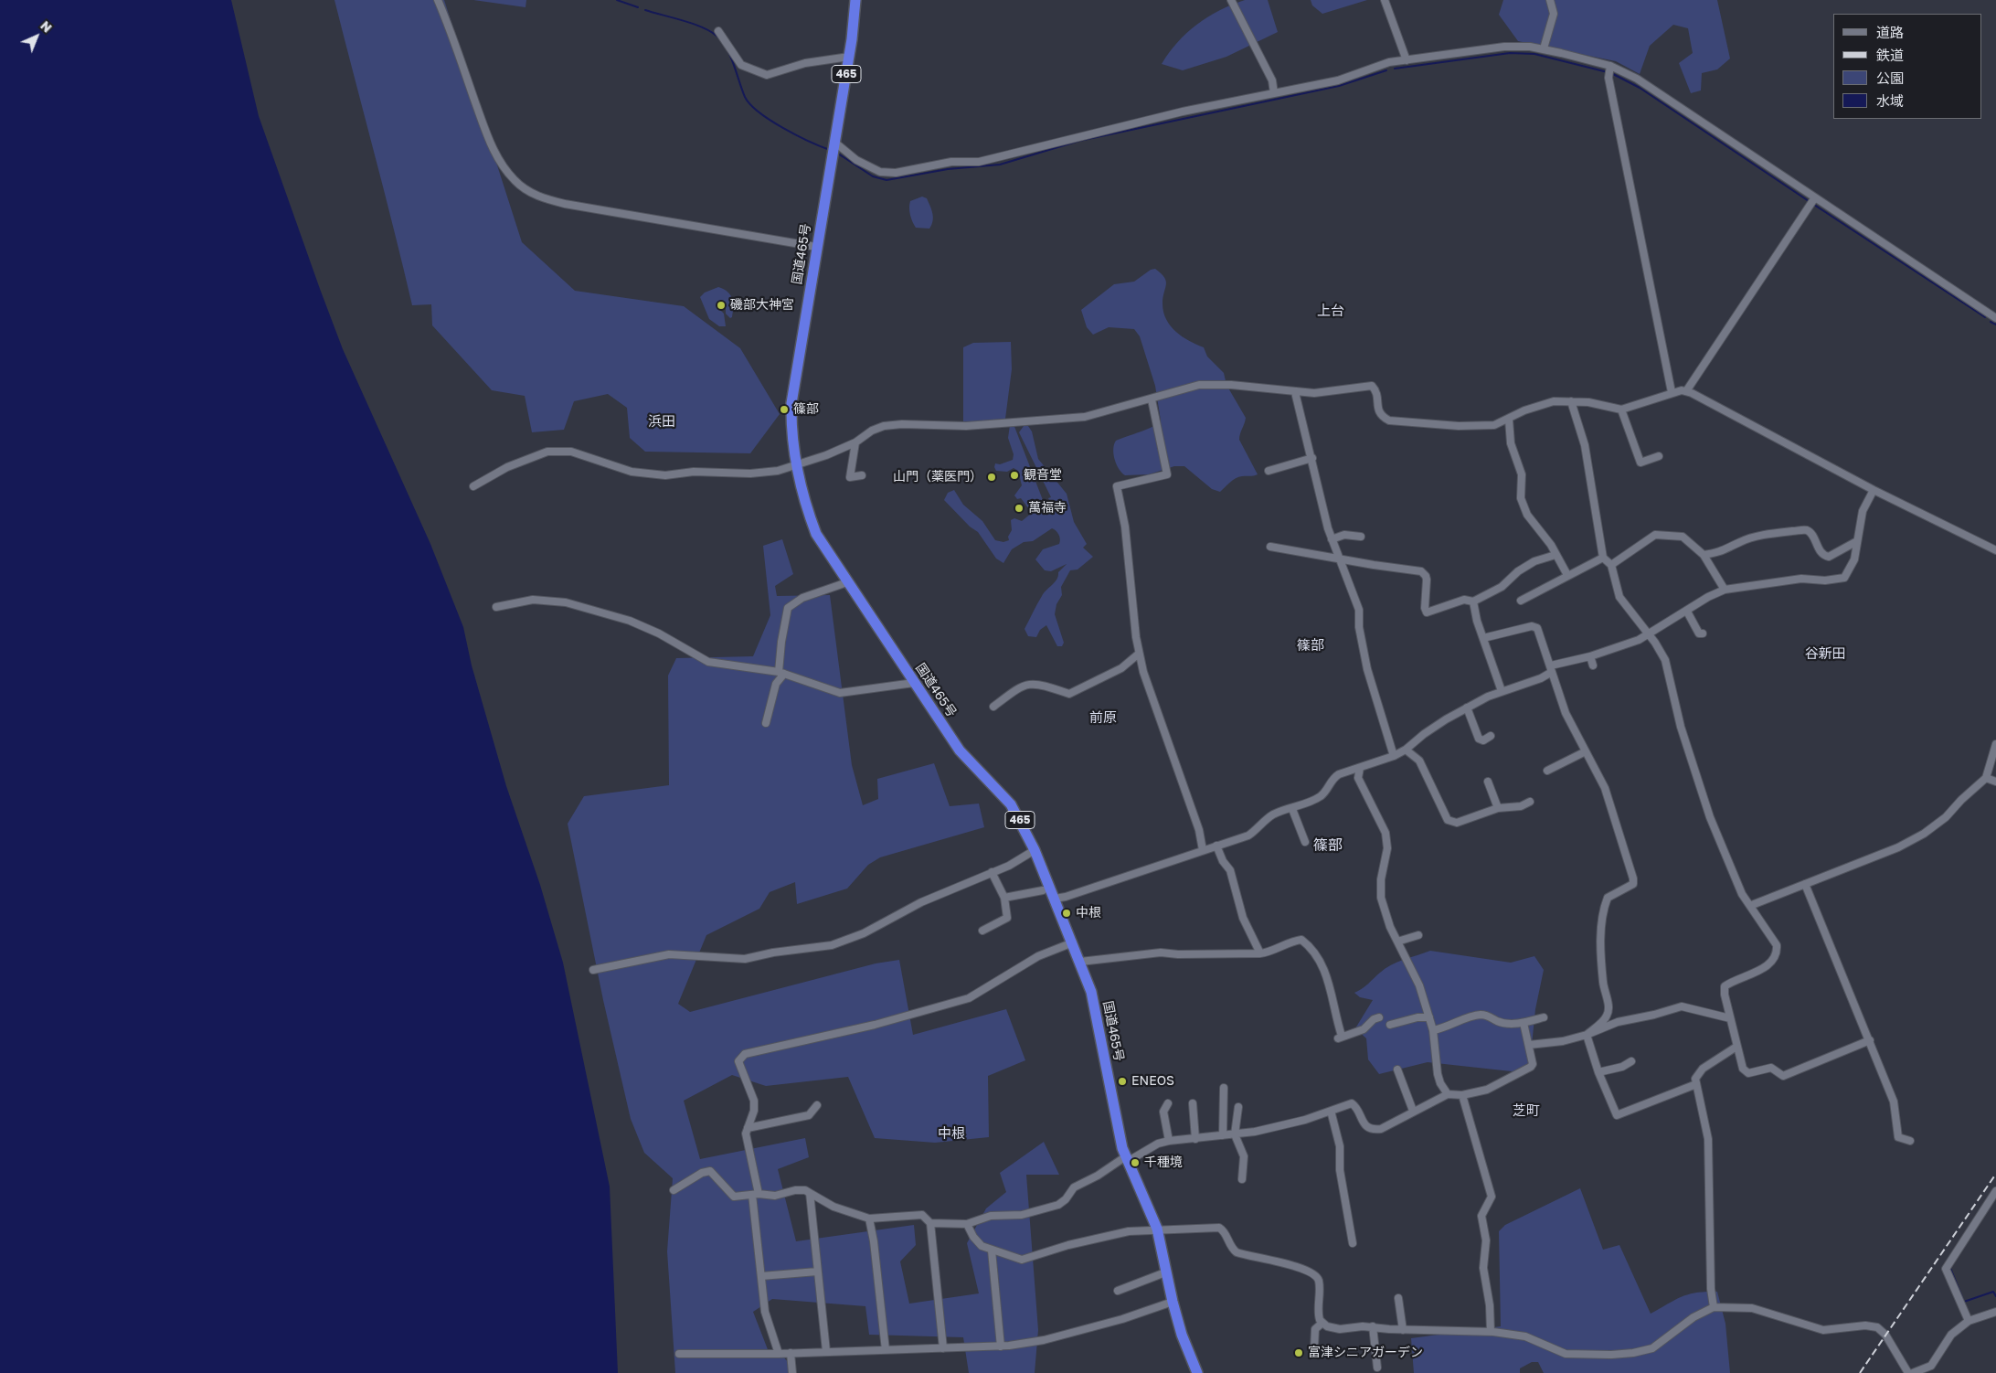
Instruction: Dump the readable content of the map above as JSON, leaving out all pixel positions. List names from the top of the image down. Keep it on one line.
{"streets":{"highway":["465","国道465号"]},"districts":["上台","浜田","篠部","谷新田","前原","篠部","芝町","中根"],"places":["磯部大神宮","篠部","観音堂","山門（薬医門）","萬福寺","中根","ENEOS","千種境","富津シニアガーデン"],"legend":["道路","鉄道","公園","水域"],"north":"top right"}
